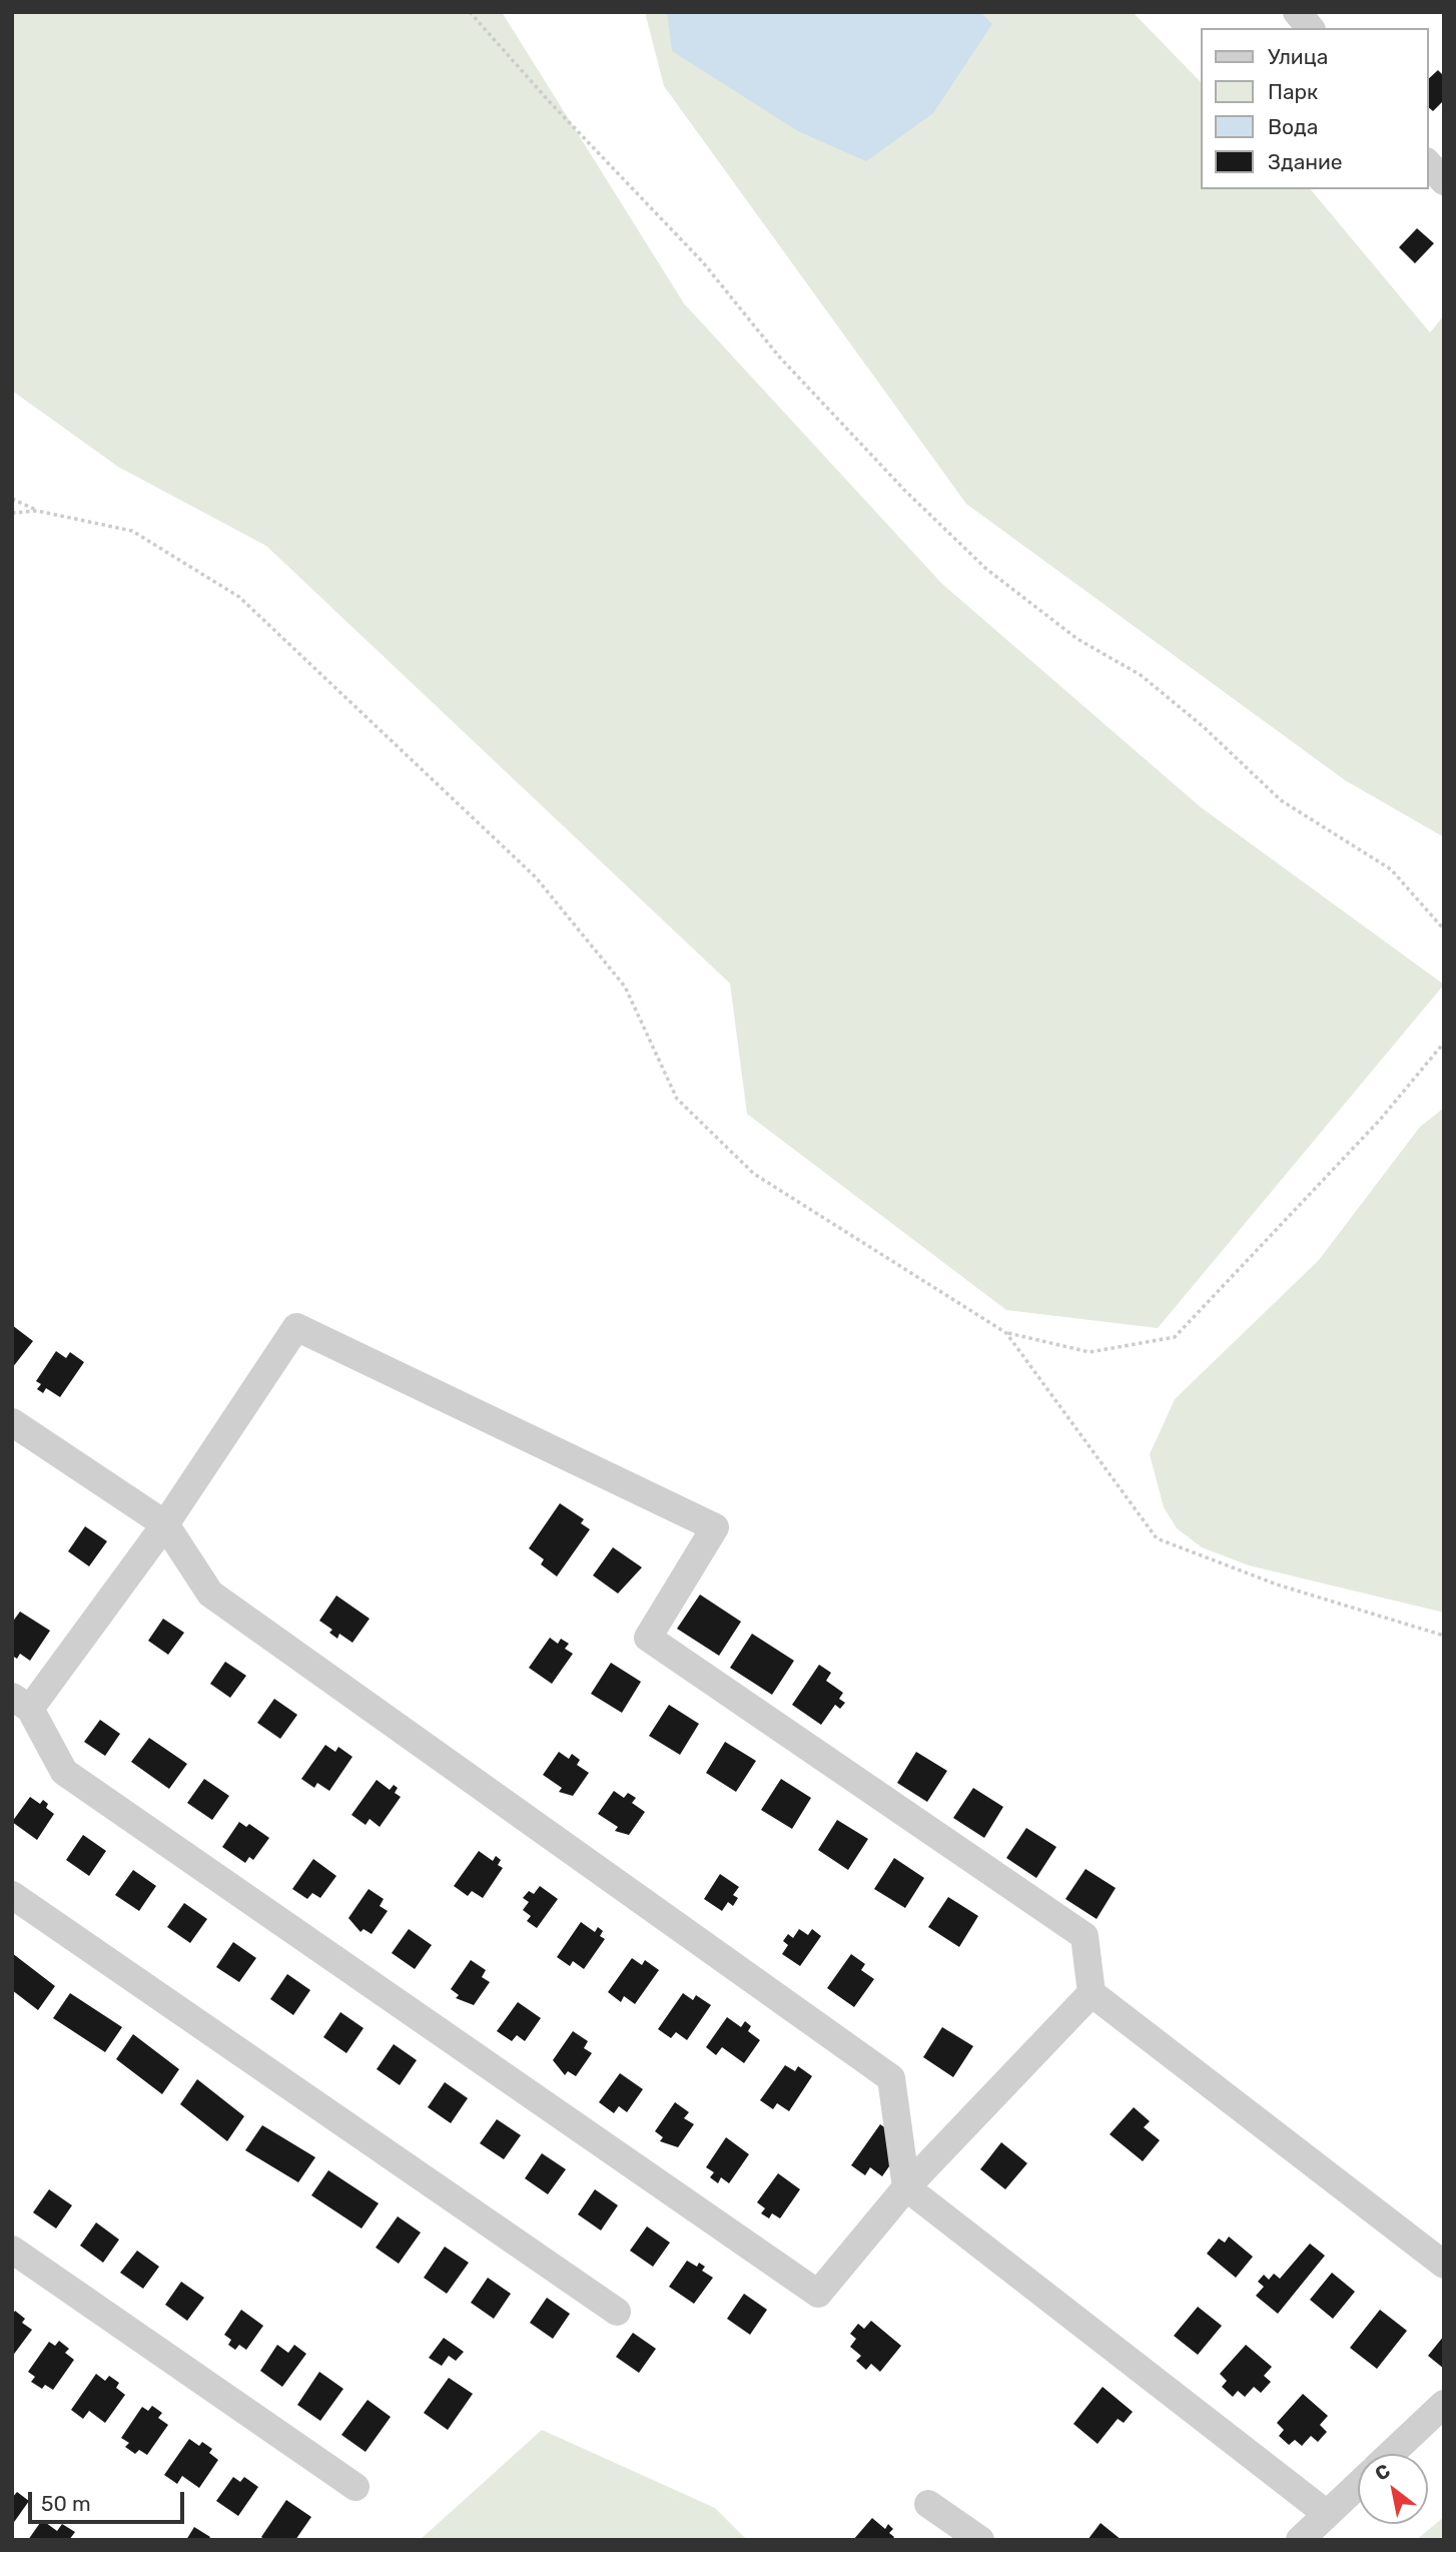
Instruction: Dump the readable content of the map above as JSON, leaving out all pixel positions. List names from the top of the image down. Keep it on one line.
{"legend":["Улица","Парк","Вода","Здание"],"scale_bar":"50 m","north":"top left"}
